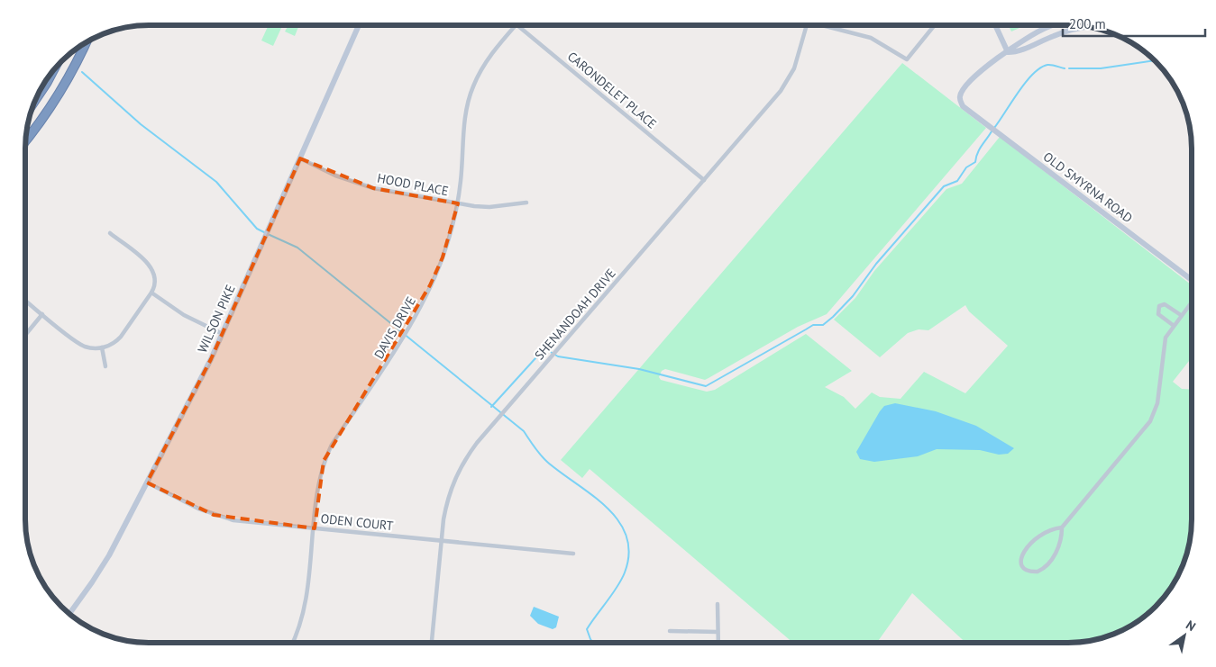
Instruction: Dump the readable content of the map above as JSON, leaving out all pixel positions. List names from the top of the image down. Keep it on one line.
{"streets":{"main road":["OLD SMYRNA ROAD","WILSON PIKE"],"street":["CARONDELET PLACE","HOOD PLACE","SHENANDOAH DRIVE","DAVIS DRIVE","ODEN COURT"]},"crossings":[["CARONDELET PLACE","SHENANDOAH DRIVE"],["HOOD PLACE","WILSON PIKE"],["HOOD PLACE","DAVIS DRIVE"],["SHENANDOAH DRIVE","ODEN COURT"],["WILSON PIKE","ODEN COURT"],["DAVIS DRIVE","ODEN COURT"]],"scale_bar":"200 m","north":"top right"}
